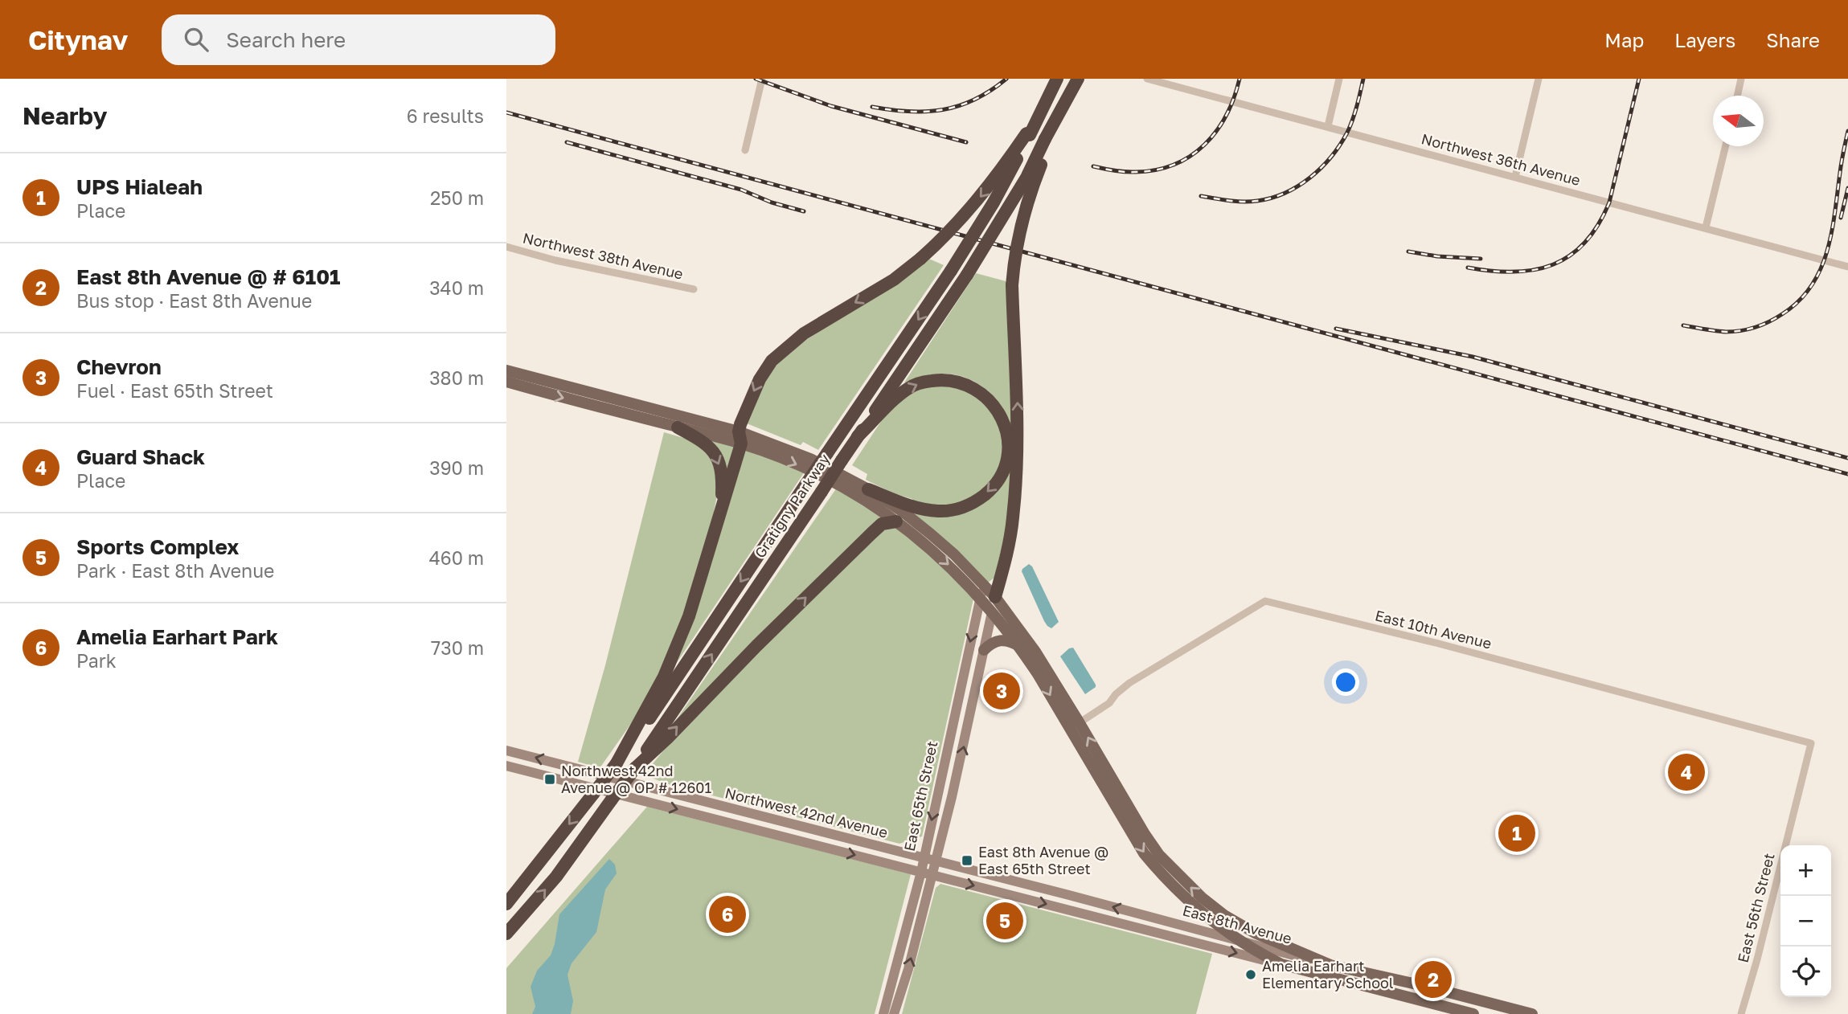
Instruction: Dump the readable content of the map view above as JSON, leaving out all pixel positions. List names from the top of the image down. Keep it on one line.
{"streets":{"highway":["Gratigny Parkway"],"main road":["East 65th Street","Northwest 42nd Avenue","East 8th Avenue"],"street":["Northwest 36th Avenue","Northwest 38th Avenue","East 10th Avenue","East 56th Street"]},"crossings":[["East 10th Avenue","East 56th Street"],["East 65th Street","Northwest 42nd Avenue"],["East 65th Street","East 8th Avenue"],["Northwest 42nd Avenue","East 8th Avenue"]],"places":{"transit":["Northwest 42nd Avenue @ OP # 12601","East 8th Avenue @ East 65th Street"],"other":["Amelia Earhart Elementary School"]},"north":"left","page":{"header":"Citynav","search":"Search here","nav":["Map","Layers","Share"],"heading":["Nearby","6 results"],"list":[{"mark":"1","name":"UPS Hialeah","note":"Place","value":"250 m"},{"mark":"2","name":"East 8th Avenue @ # 6101","note":"Bus stop · East 8th Avenue","value":"340 m"},{"mark":"3","name":"Chevron","note":"Fuel · East 65th Street","value":"380 m"},{"mark":"4","name":"Guard Shack","note":"Place","value":"390 m"},{"mark":"5","name":"Sports Complex","note":"Park · East 8th Avenue","value":"460 m"},{"mark":"6","name":"Amelia Earhart Park","note":"Park","value":"730 m"}],"pins":["3","4","1","6","5","2"],"map_buttons":["+","−"]}}
